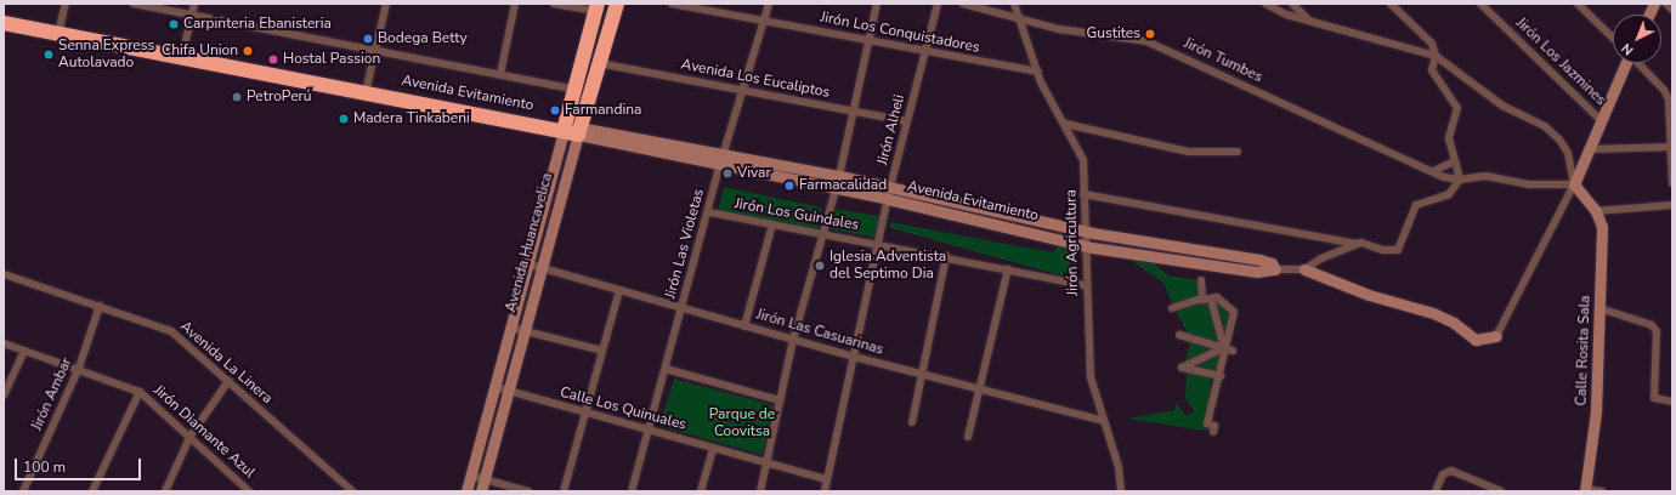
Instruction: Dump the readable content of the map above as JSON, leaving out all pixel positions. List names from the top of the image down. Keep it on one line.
{"streets":{"highway":["Avenida Evitamiento","Avenida Huancavelica"],"street":["Jirón Los Conquistadores","Jirón Tumbes","Jirón Los Jazmines","Avenida Los Eucaliptos","Jirón Alheli","Jirón Los Guindales","Jirón Agricultura","Jirón Las Violetas","Jirón Las Casuarinas","Calle Rosita Sala","Avenida La Linera","Jirón Ambar","Calle Los Quinuales","Jirón Diamante Azul"]},"crossings":[["Jirón Los Conquistadores","Jirón Alheli"],["Jirón Los Conquistadores","Jirón Agricultura"],["Jirón Los Conquistadores","Jirón Las Violetas"],["Jirón Tumbes","Jirón Agricultura"],["Avenida Los Eucaliptos","Jirón Alheli"],["Avenida Los Eucaliptos","Avenida Huancavelica"],["Avenida Los Eucaliptos","Jirón Las Violetas"],["Avenida Evitamiento","Jirón Alheli"],["Avenida Evitamiento","Avenida Huancavelica"],["Avenida Evitamiento","Jirón Agricultura"],["Avenida Evitamiento","Jirón Las Violetas"],["Jirón Alheli","Jirón Los Guindales"],["Jirón Alheli","Jirón Las Casuarinas"],["Jirón Alheli","Calle Los Quinuales"],["Jirón Los Guindales","Jirón Agricultura"],["Jirón Los Guindales","Jirón Las Violetas"],["Avenida Huancavelica","Jirón Las Casuarinas"],["Avenida Huancavelica","Calle Los Quinuales"],["Jirón Agricultura","Jirón Las Casuarinas"],["Jirón Las Violetas","Jirón Las Casuarinas"],["Jirón Las Violetas","Calle Los Quinuales"],["Avenida La Linera","Jirón Ambar"],["Jirón Ambar","Jirón Diamante Azul"]],"parks":["Parque de Coovitsa"],"places":["Carpinteria Ebanisteria","Gustites","Bodega Betty","Chifa Union","Senna Express Autolavado","Hostal Passion","PetroPerú","Farmandina","Madera Tinkabeni","Vivar","Farmacalidad","Iglesia Adventista del Septimo Dia"],"scale_bar":"100 m","north":"bottom left"}
